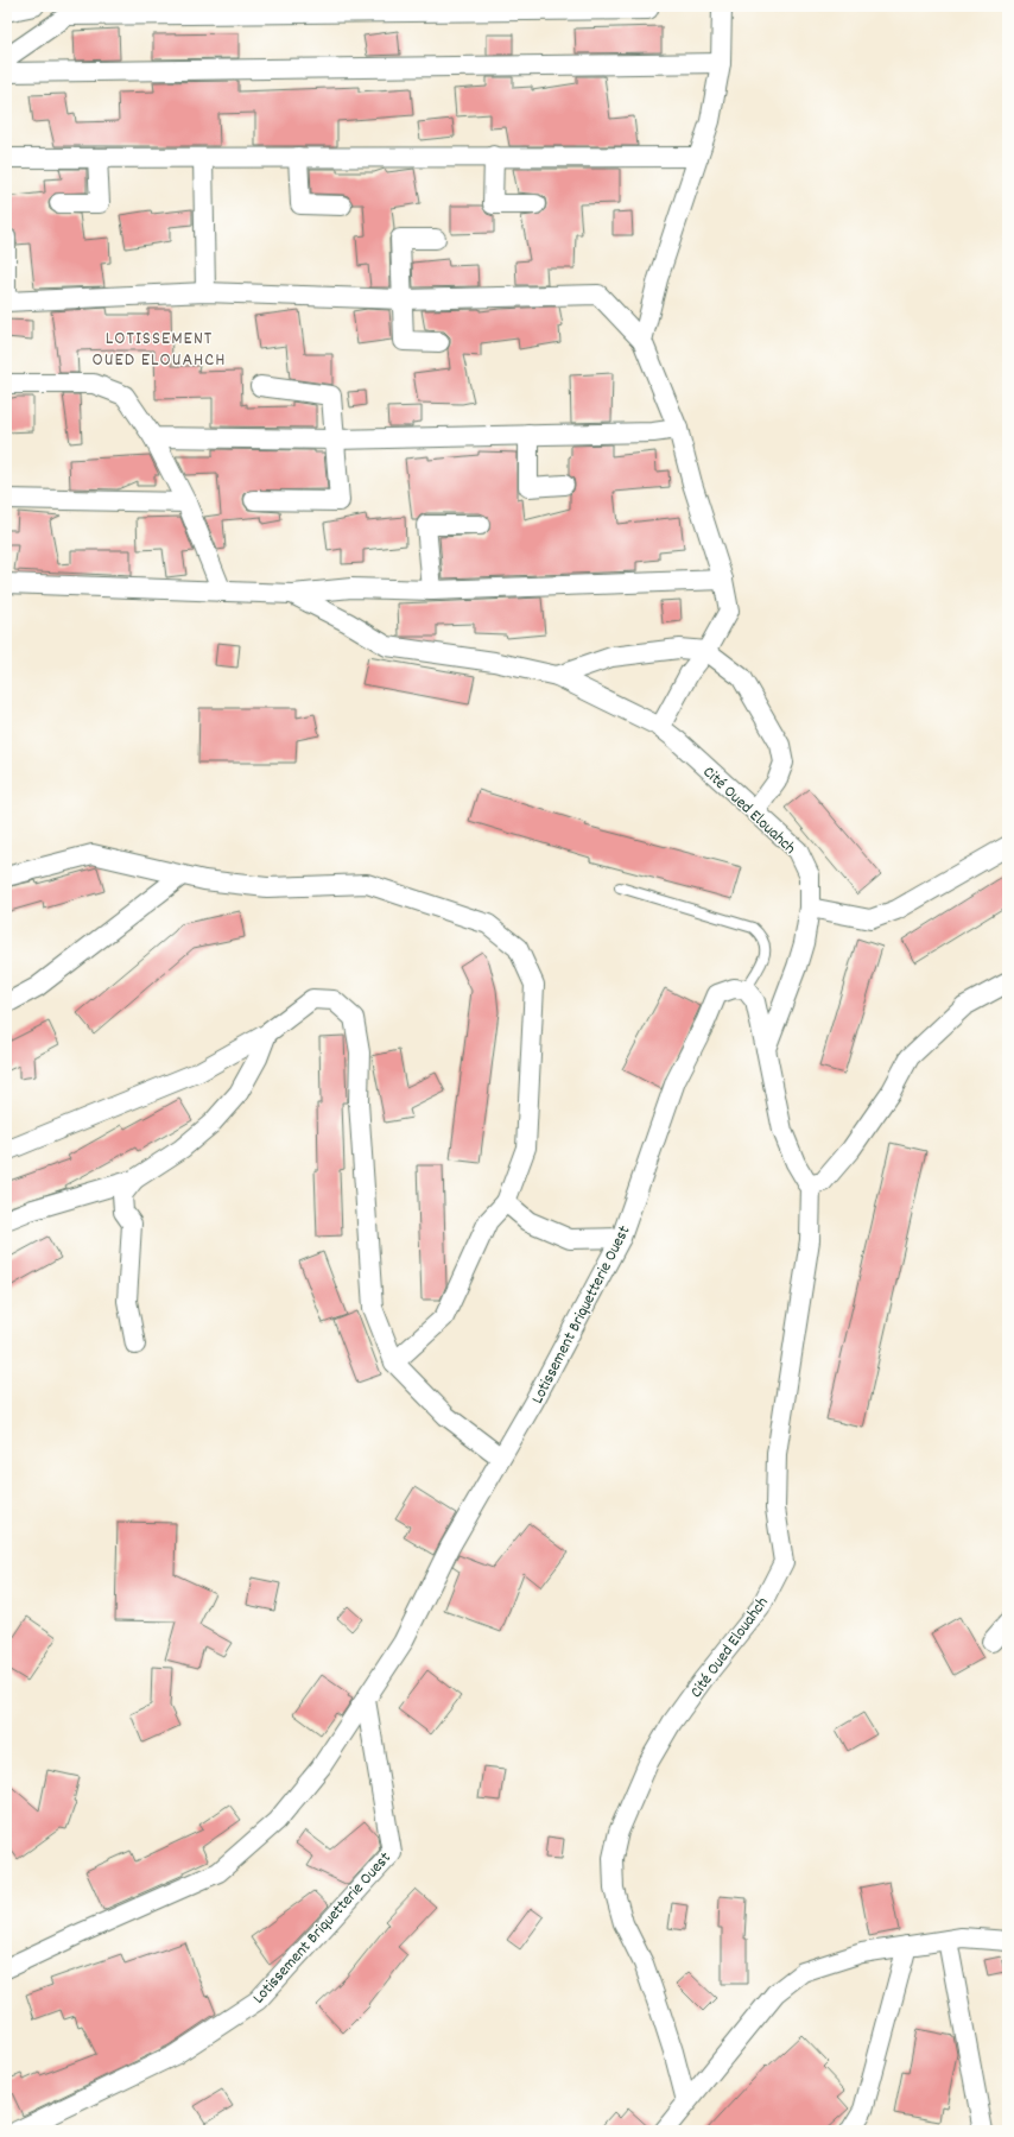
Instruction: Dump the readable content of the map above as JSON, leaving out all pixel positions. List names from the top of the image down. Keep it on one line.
{"streets":{"street":["Cité Oued Elouahch","Lotissement Briquetterie Ouest"]},"districts":["LOTISSEMENT OUED ELOUAHCH"]}
